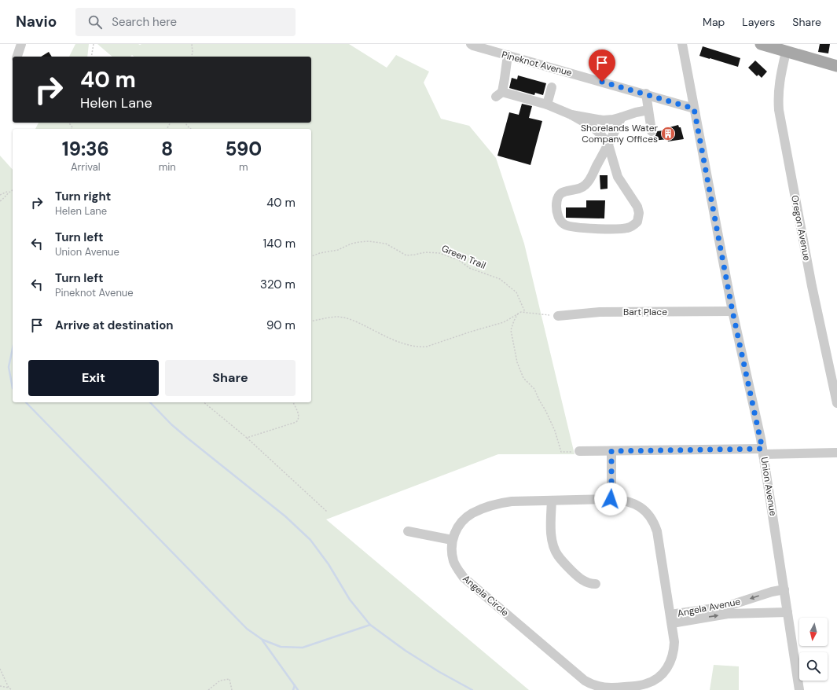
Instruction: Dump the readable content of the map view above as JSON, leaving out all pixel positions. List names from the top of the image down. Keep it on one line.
{"streets":{"street":["Pineknot Avenue","Oregon Avenue","Bart Place","Union Avenue","Angela Circle","Angela Avenue"],"path":["Green Trail"]},"crossings":[["Pineknot Avenue","Union Avenue"],["Bart Place","Union Avenue"],["Union Avenue","Angela Avenue"],["Angela Circle","Angela Avenue"]],"places":{"building":["Shorelands Water Company Offices"]},"north":"bottom","page":{"header":"Navio","search":"Search here","nav":["Map","Layers","Share"],"turn":["40 m","Helen Lane"],"eta":["19:36","Arrival","8","min","590","m"],"list":[{"name":"Turn right","note":"Helen Lane","value":"40 m"},{"name":"Turn left","note":"Union Avenue","value":"140 m"},{"name":"Turn left","note":"Pineknot Avenue","value":"320 m"},{"name":"Arrive at destination","value":"90 m"}],"buttons":["Exit","Share"]}}
